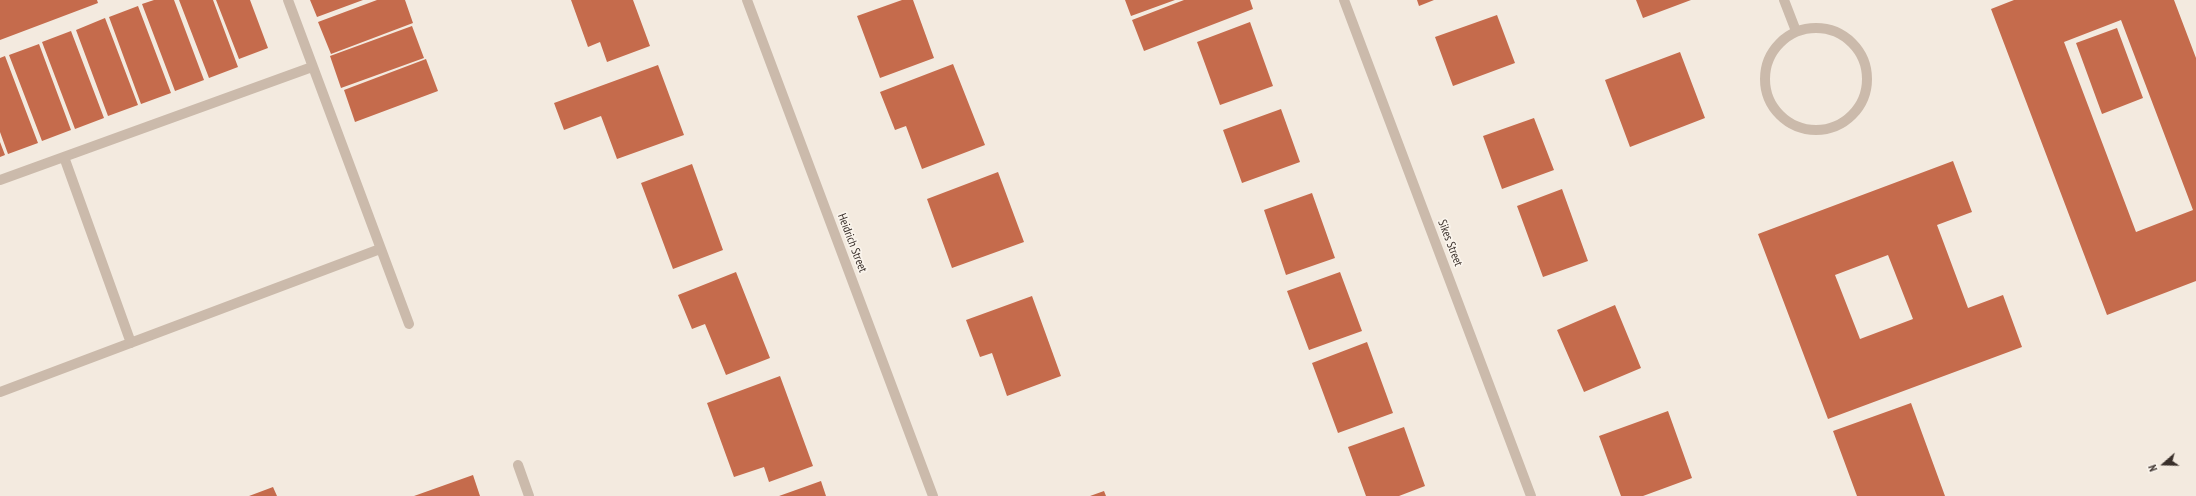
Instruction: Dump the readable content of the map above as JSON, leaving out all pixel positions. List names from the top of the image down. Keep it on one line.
{"streets":{"street":["Heidrich Street","Sikes Street"]},"north":"left"}
